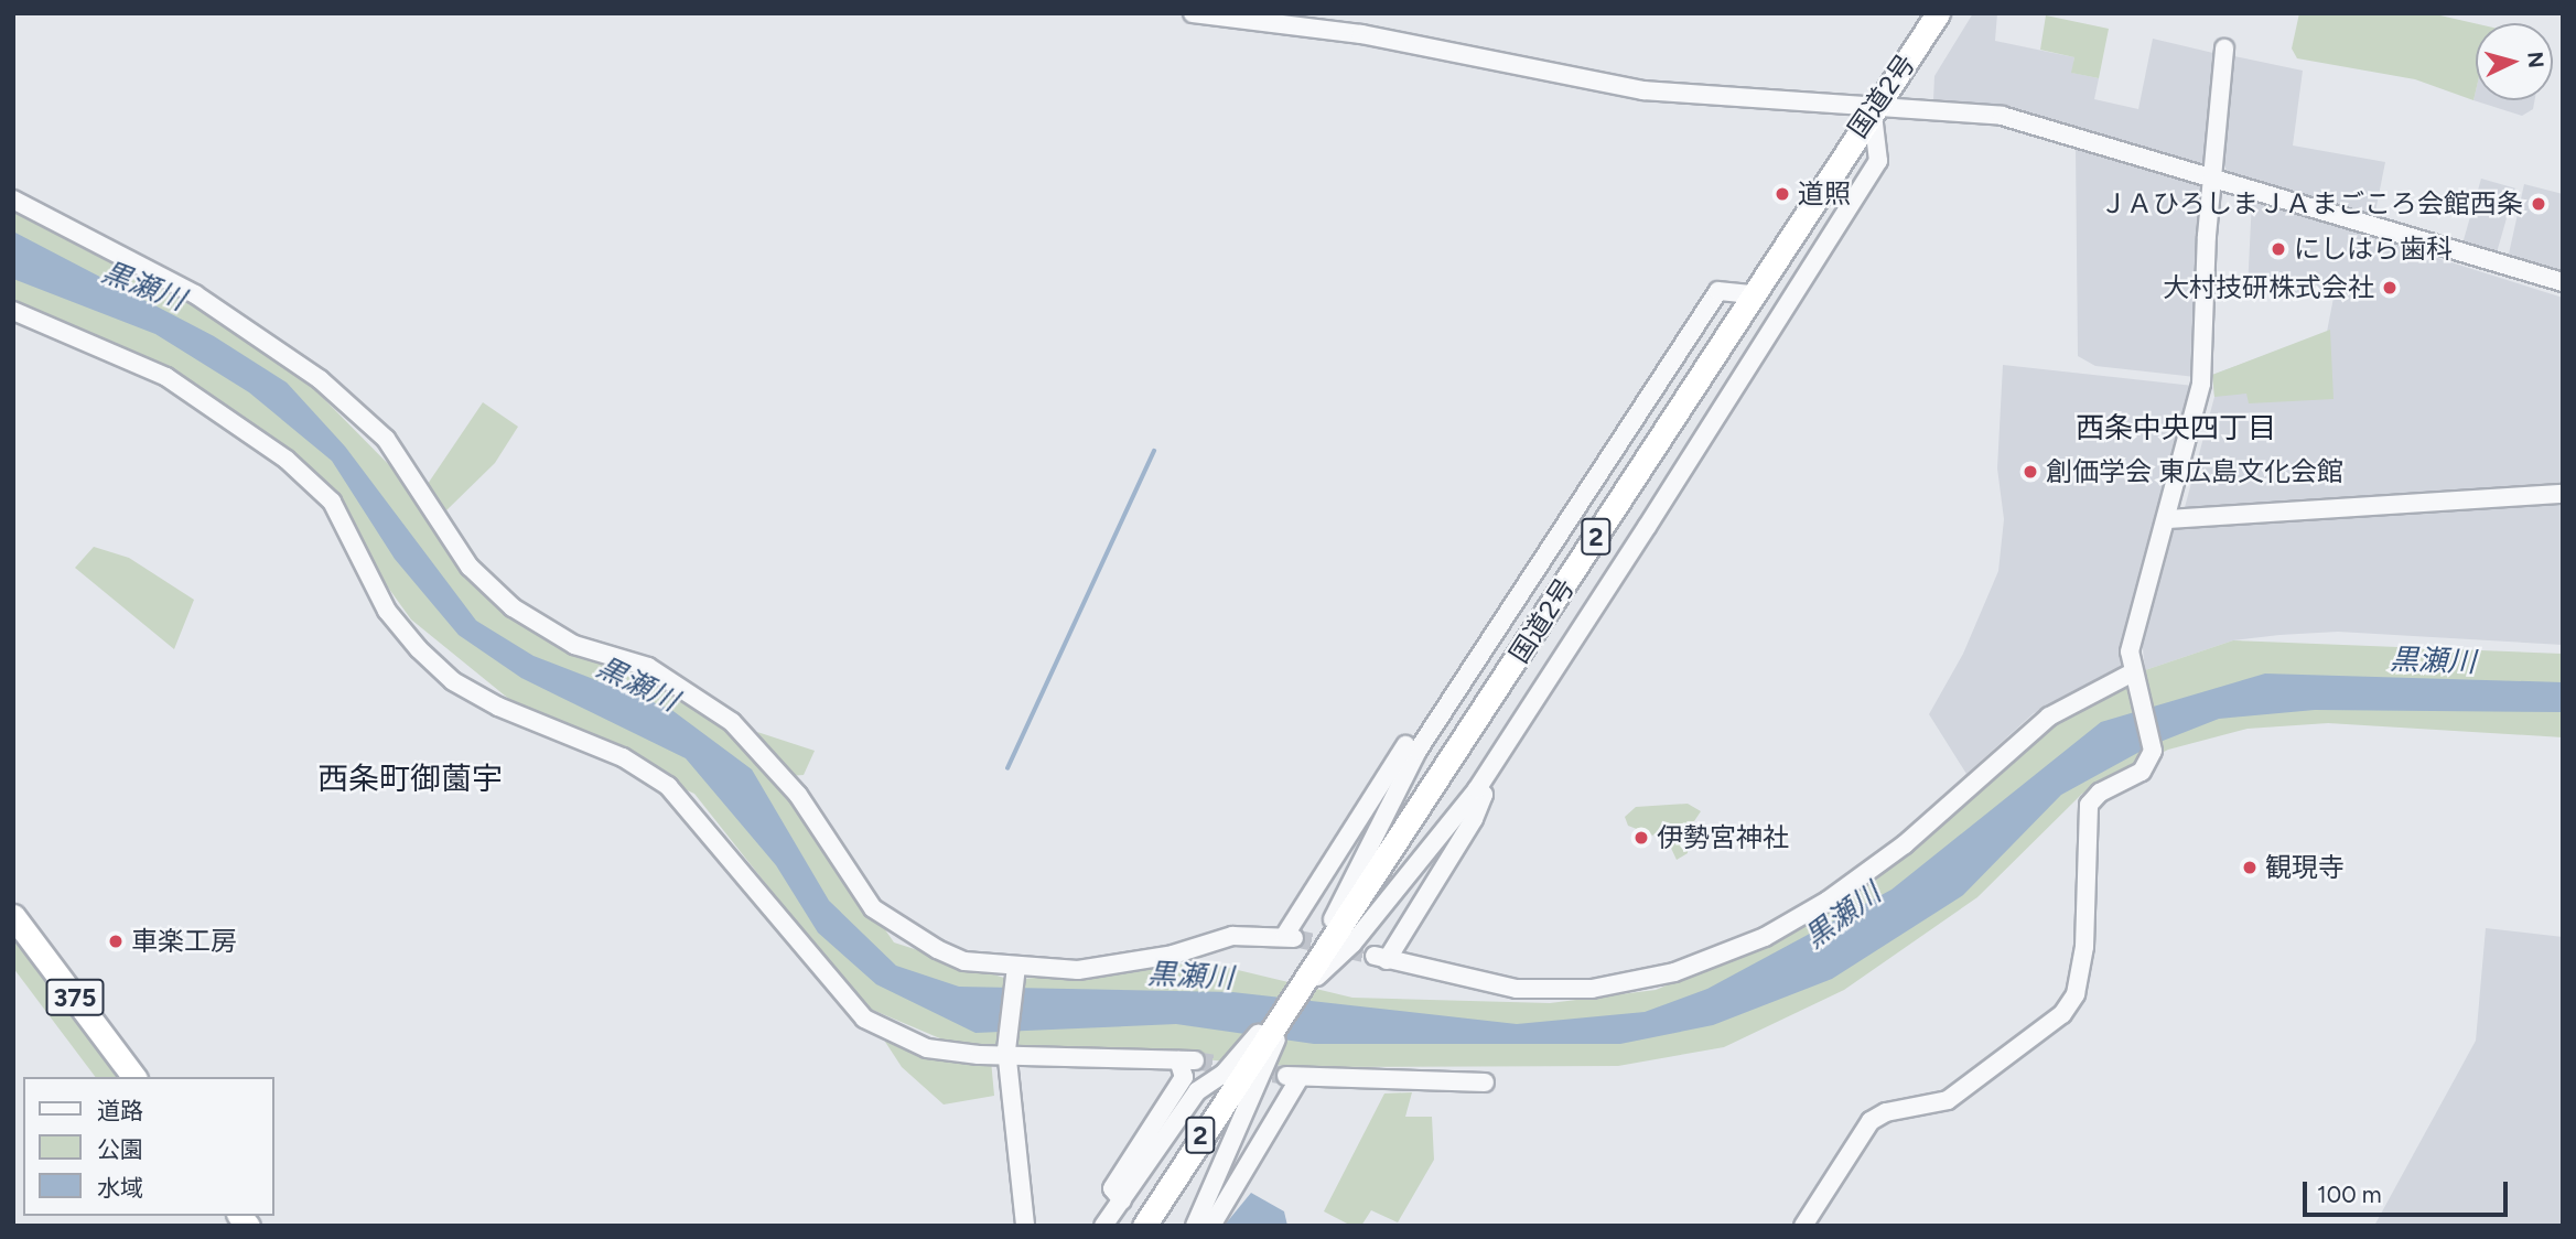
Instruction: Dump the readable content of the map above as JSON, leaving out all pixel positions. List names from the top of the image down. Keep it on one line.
{"streets":{"highway":["国道2号","2","375"]},"districts":["西条中央四丁目","西条町御薗宇"],"water":["黒瀬川"],"places":["道照","ＪＡひろしまＪＡまごころ会館西条","にしはら歯科","大村技研株式会社","創価学会 東広島文化会館","伊勢宮神社","観現寺","車楽工房"],"legend":["道路","公園","水域"],"scale_bar":"100 m","north":"right"}
